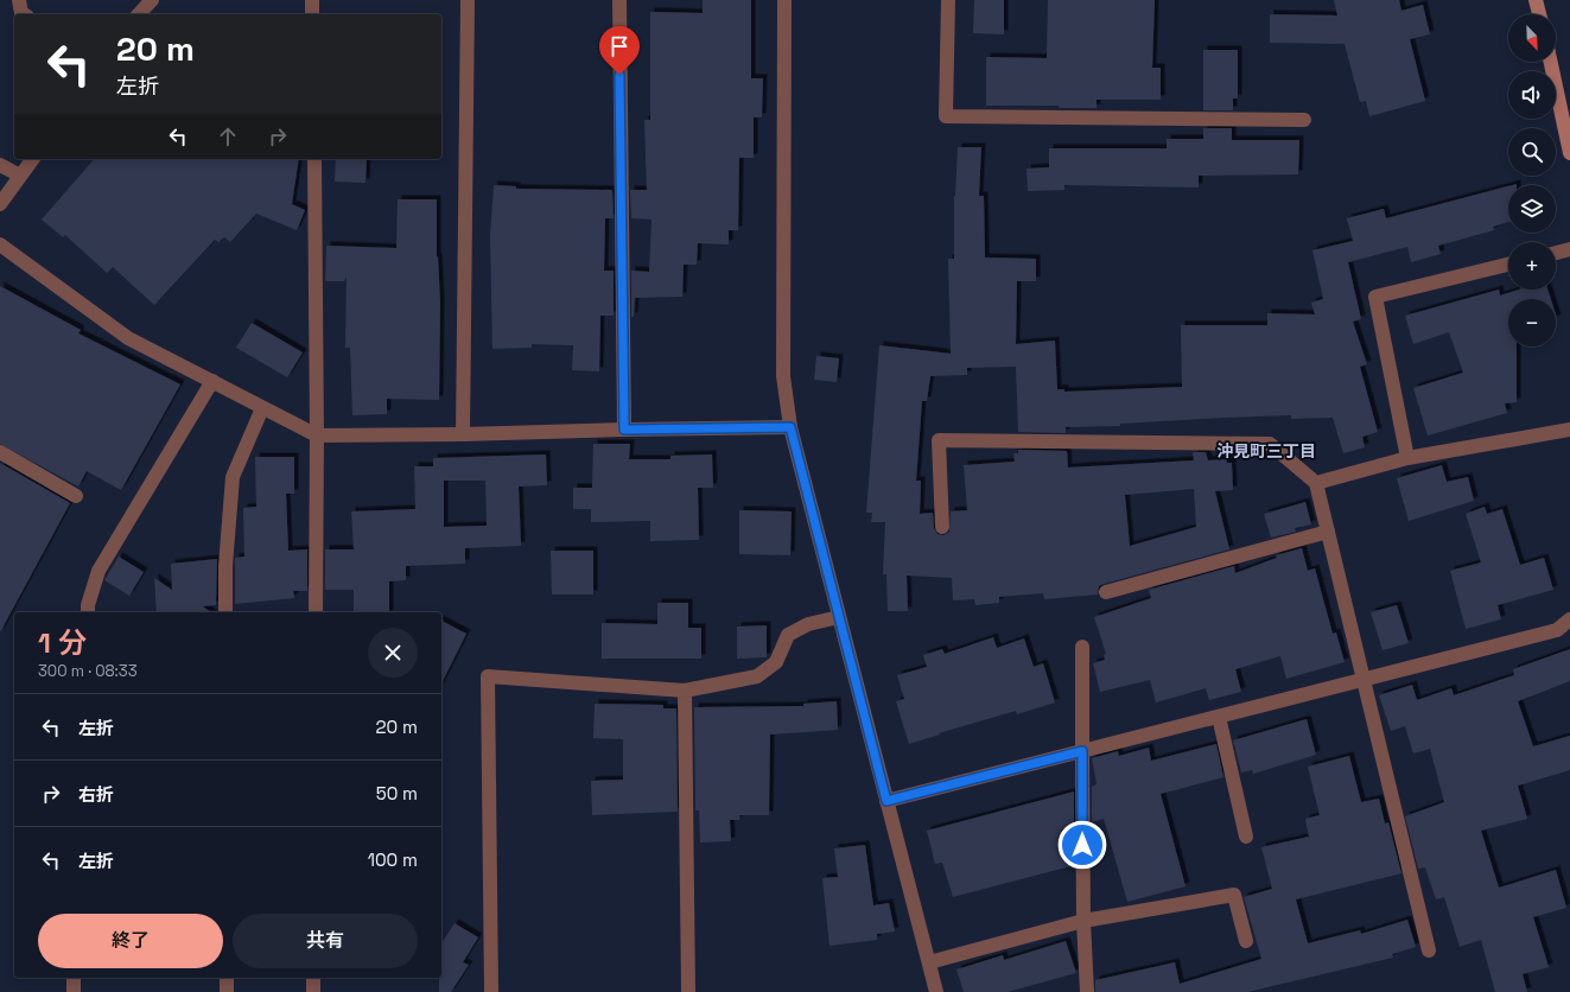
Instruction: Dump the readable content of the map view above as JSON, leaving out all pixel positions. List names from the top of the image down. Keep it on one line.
{"districts":["沖見町三丁目"],"north":"bottom right","page":{"map_buttons":["+","−"],"turn":["20 m","左折"],"heading":["1 分","300 m · 08:33"],"list":[{"name":"左折","value":"20 m"},{"name":"右折","value":"50 m"},{"name":"左折","value":"100 m"}],"buttons":["終了","共有"]}}
